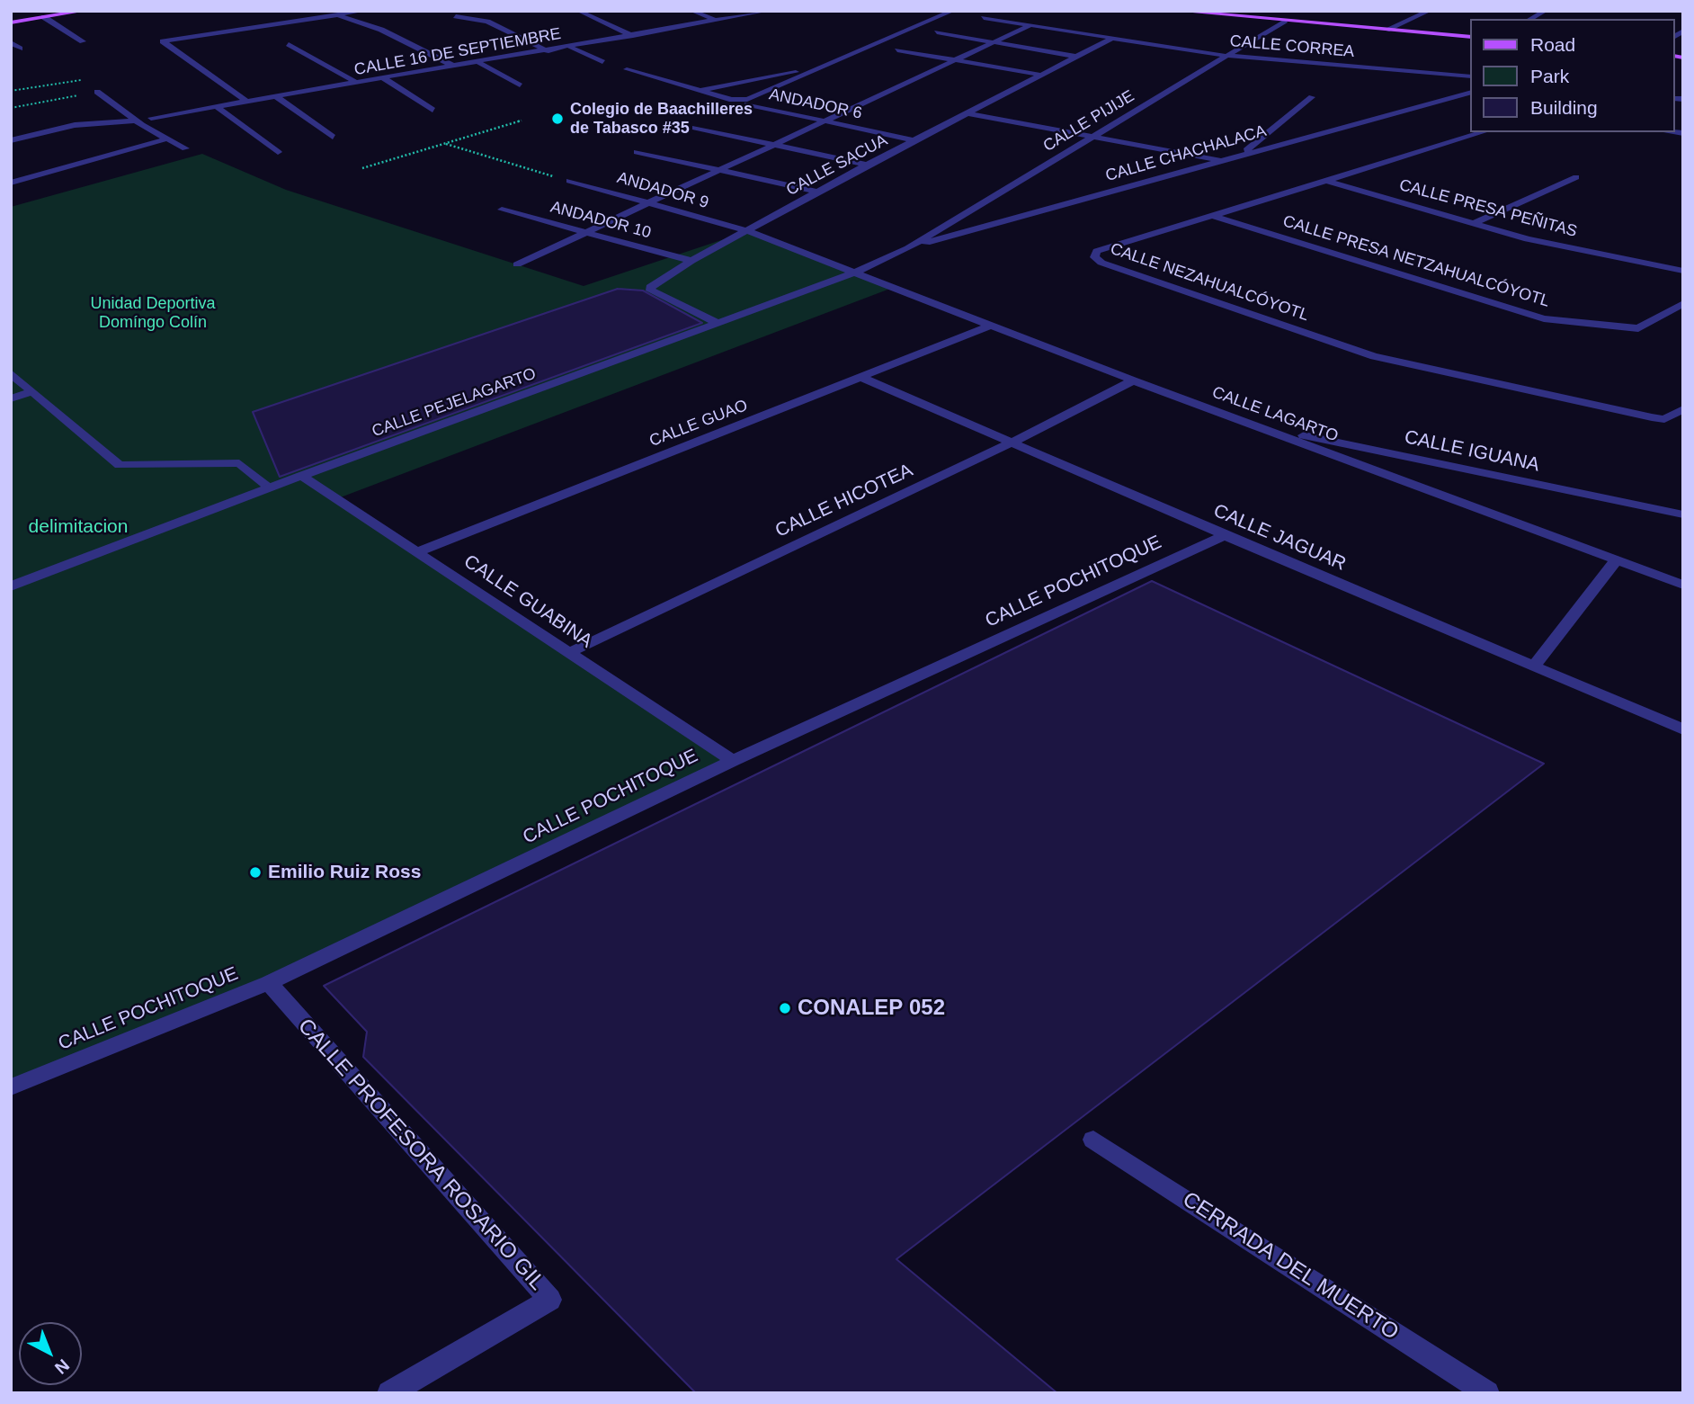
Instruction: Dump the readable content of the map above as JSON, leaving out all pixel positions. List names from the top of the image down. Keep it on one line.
{"streets":{"street":["CALLE CORREA","CALLE 16 DE SEPTIEMBRE","ANDADOR 6","CALLE PIJIJE","CALLE CHACHALACA","CALLE SACUA","ANDADOR 9","CALLE PRESA PEÑITAS","ANDADOR 10","CALLE PRESA NETZAHUALCÓYOTL","CALLE NEZAHUALCÓYOTL","CALLE PEJELAGARTO","CALLE LAGARTO","CALLE GUAO","CALLE IGUANA","CALLE HICOTEA","CALLE JAGUAR","CALLE POCHITOQUE","CALLE GUABINA","CALLE PROFESORA ROSARIO GIL","CERRADA DEL MUERTO"]},"crossings":[["CALLE CORREA","CALLE PIJIJE"],["CALLE CORREA","CALLE SACUA"],["ANDADOR 6","CALLE SACUA"],["CALLE PIJIJE","CALLE CHACHALACA"],["CALLE PIJIJE","CALLE PEJELAGARTO"],["CALLE CHACHALACA","CALLE PEJELAGARTO"],["CALLE SACUA","ANDADOR 9"],["CALLE SACUA","ANDADOR 10"],["CALLE SACUA","CALLE PEJELAGARTO"],["ANDADOR 9","CALLE PEJELAGARTO"],["ANDADOR 9","CALLE LAGARTO"],["CALLE PRESA PEÑITAS","CALLE NEZAHUALCÓYOTL"],["CALLE PRESA NETZAHUALCÓYOTL","CALLE NEZAHUALCÓYOTL"],["CALLE PEJELAGARTO","CALLE LAGARTO"],["CALLE PEJELAGARTO","CALLE GUABINA"],["CALLE LAGARTO","CALLE GUAO"],["CALLE LAGARTO","CALLE IGUANA"],["CALLE LAGARTO","CALLE HICOTEA"],["CALLE GUAO","CALLE JAGUAR"],["CALLE GUAO","CALLE GUABINA"],["CALLE HICOTEA","CALLE JAGUAR"],["CALLE HICOTEA","CALLE GUABINA"],["CALLE JAGUAR","CALLE POCHITOQUE"],["CALLE POCHITOQUE","CALLE GUABINA"],["CALLE POCHITOQUE","CALLE PROFESORA ROSARIO GIL"]],"parks":["Unidad Deportiva Domíngo Colín","delimitacion"],"places":["Colegio de Baachilleres de Tabasco #35","Emilio Ruiz Ross","CONALEP 052"],"legend":["Road","Park","Building"],"north":"bottom right"}
